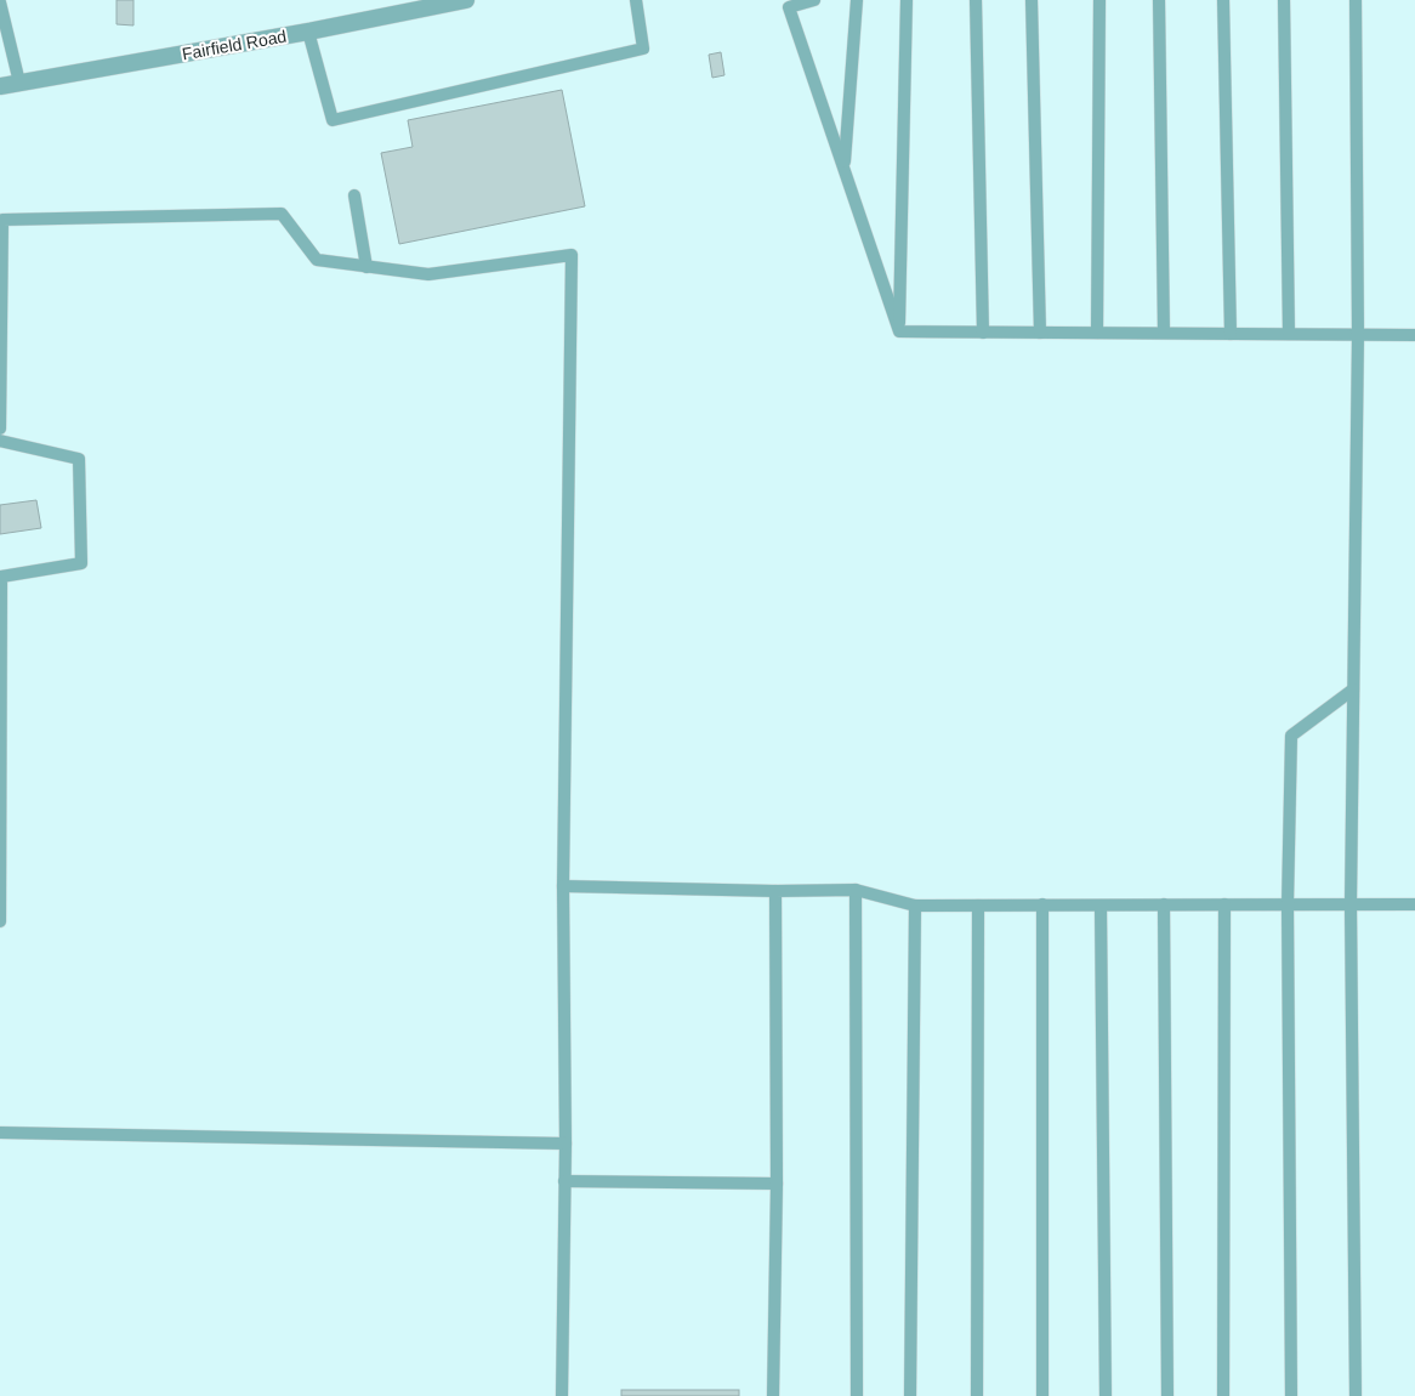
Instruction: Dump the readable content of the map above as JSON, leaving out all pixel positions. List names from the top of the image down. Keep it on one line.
{"streets":{"street":["Fairfield Road"]}}
